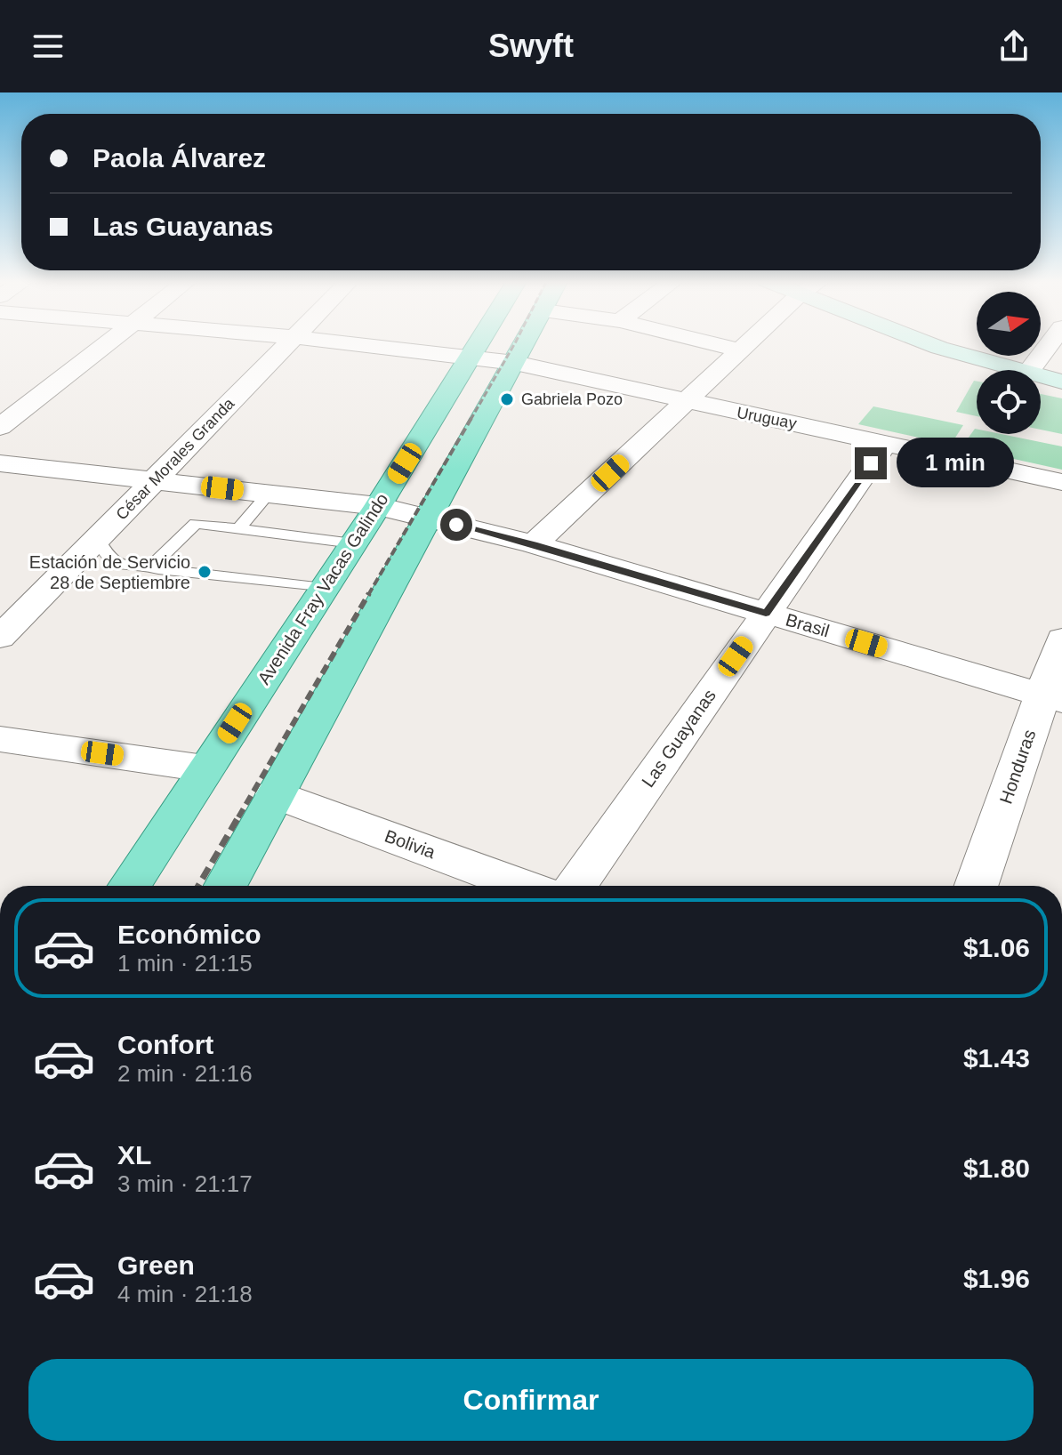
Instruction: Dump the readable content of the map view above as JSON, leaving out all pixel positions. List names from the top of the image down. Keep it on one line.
{"streets":{"main road":["Avenida Fray Vacas Galindo"],"street":["Uruguay","César Morales Granda","Brasil","Las Guayanas","Honduras","Bolivia"]},"crossings":[["Uruguay","Avenida Fray Vacas Galindo"],["Uruguay","Las Guayanas"],["César Morales Granda","Brasil"],["Avenida Fray Vacas Galindo","Brasil"],["Brasil","Las Guayanas"],["Brasil","Honduras"]],"places":["Gabriela Pozo","Estación de Servicio 28 de Septiembre"],"north":"right","page":{"header":"Swyft","banner":["Paola Álvarez","Las Guayanas"],"bubble":"1 min","list":[{"name":"Económico","note":"1 min · 21:15","value":"$1.06"},{"name":"Confort","note":"2 min · 21:16","value":"$1.43"},{"name":"XL","note":"3 min · 21:17","value":"$1.80"},{"name":"Green","note":"4 min · 21:18","value":"$1.96"}],"buttons":"Confirmar"}}
